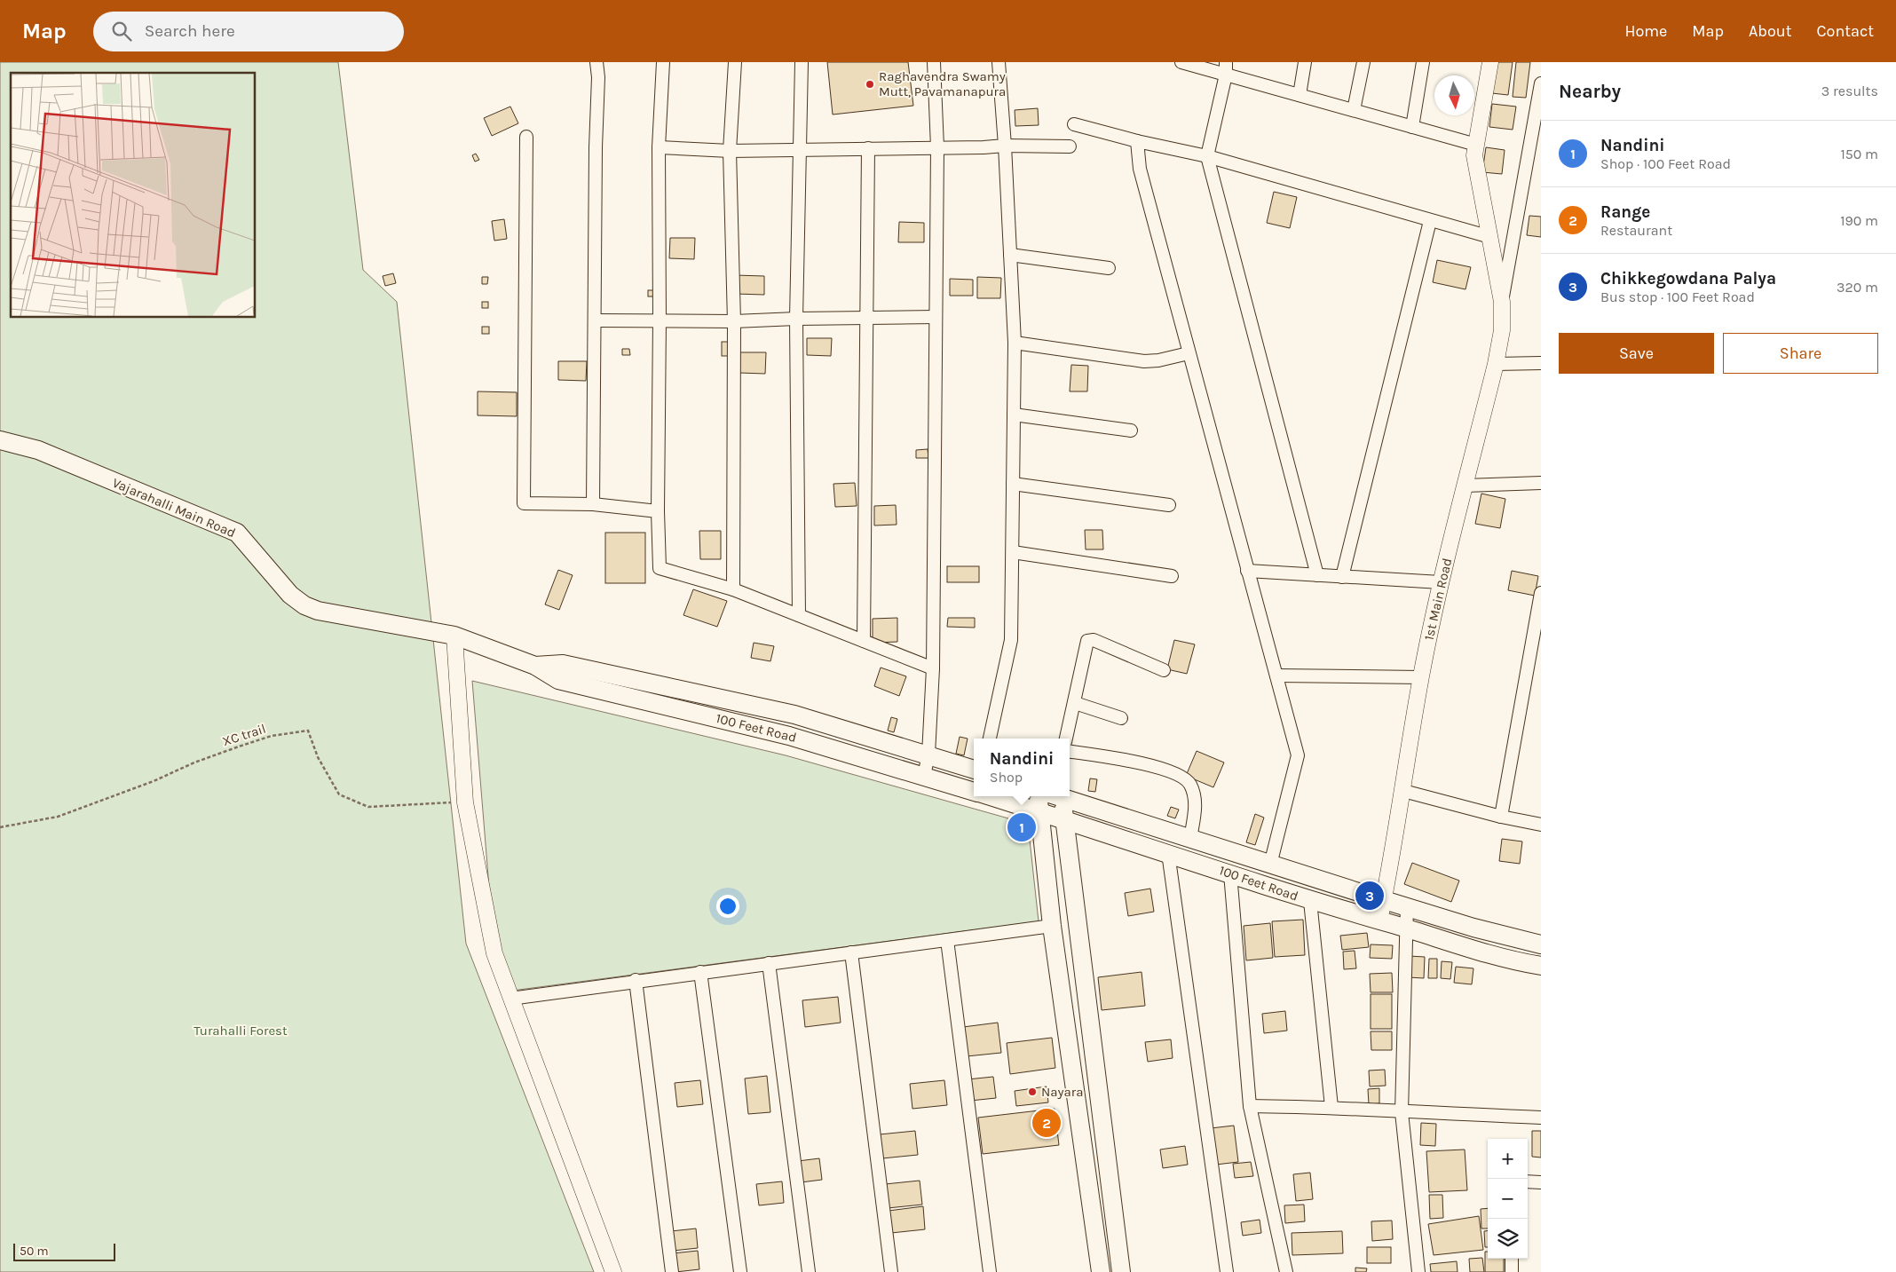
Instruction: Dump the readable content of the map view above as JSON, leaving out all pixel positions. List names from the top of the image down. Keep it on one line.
{"streets":{"main road":["Vajarahalli Main Road","100 Feet Road"],"street":["1st Main Road"],"path":["XC trail"]},"crossings":[["Vajarahalli Main Road","100 Feet Road"],["1st Main Road","100 Feet Road"]],"parks":["Turahalli Forest"],"places":["Raghavendra Swamy Mutt, Pavamanapura","Nayara"],"scale_bar":"50 m","north":"bottom","page":{"header":"Map","search":"Search here","nav":["Home","Map","About","Contact"],"heading":["Nearby","3 results"],"list":[{"mark":"1","name":"Nandini","note":"Shop · 100 Feet Road","value":"150 m"},{"mark":"2","name":"Range","note":"Restaurant","value":"190 m"},{"mark":"3","name":"Chikkegowdana Palya","note":"Bus stop · 100 Feet Road","value":"320 m"}],"buttons":["Save","Share"],"popup":["Nandini","Shop"],"pins":["1","3","2"],"map_buttons":["+","−"],"scale":"50 m"}}
